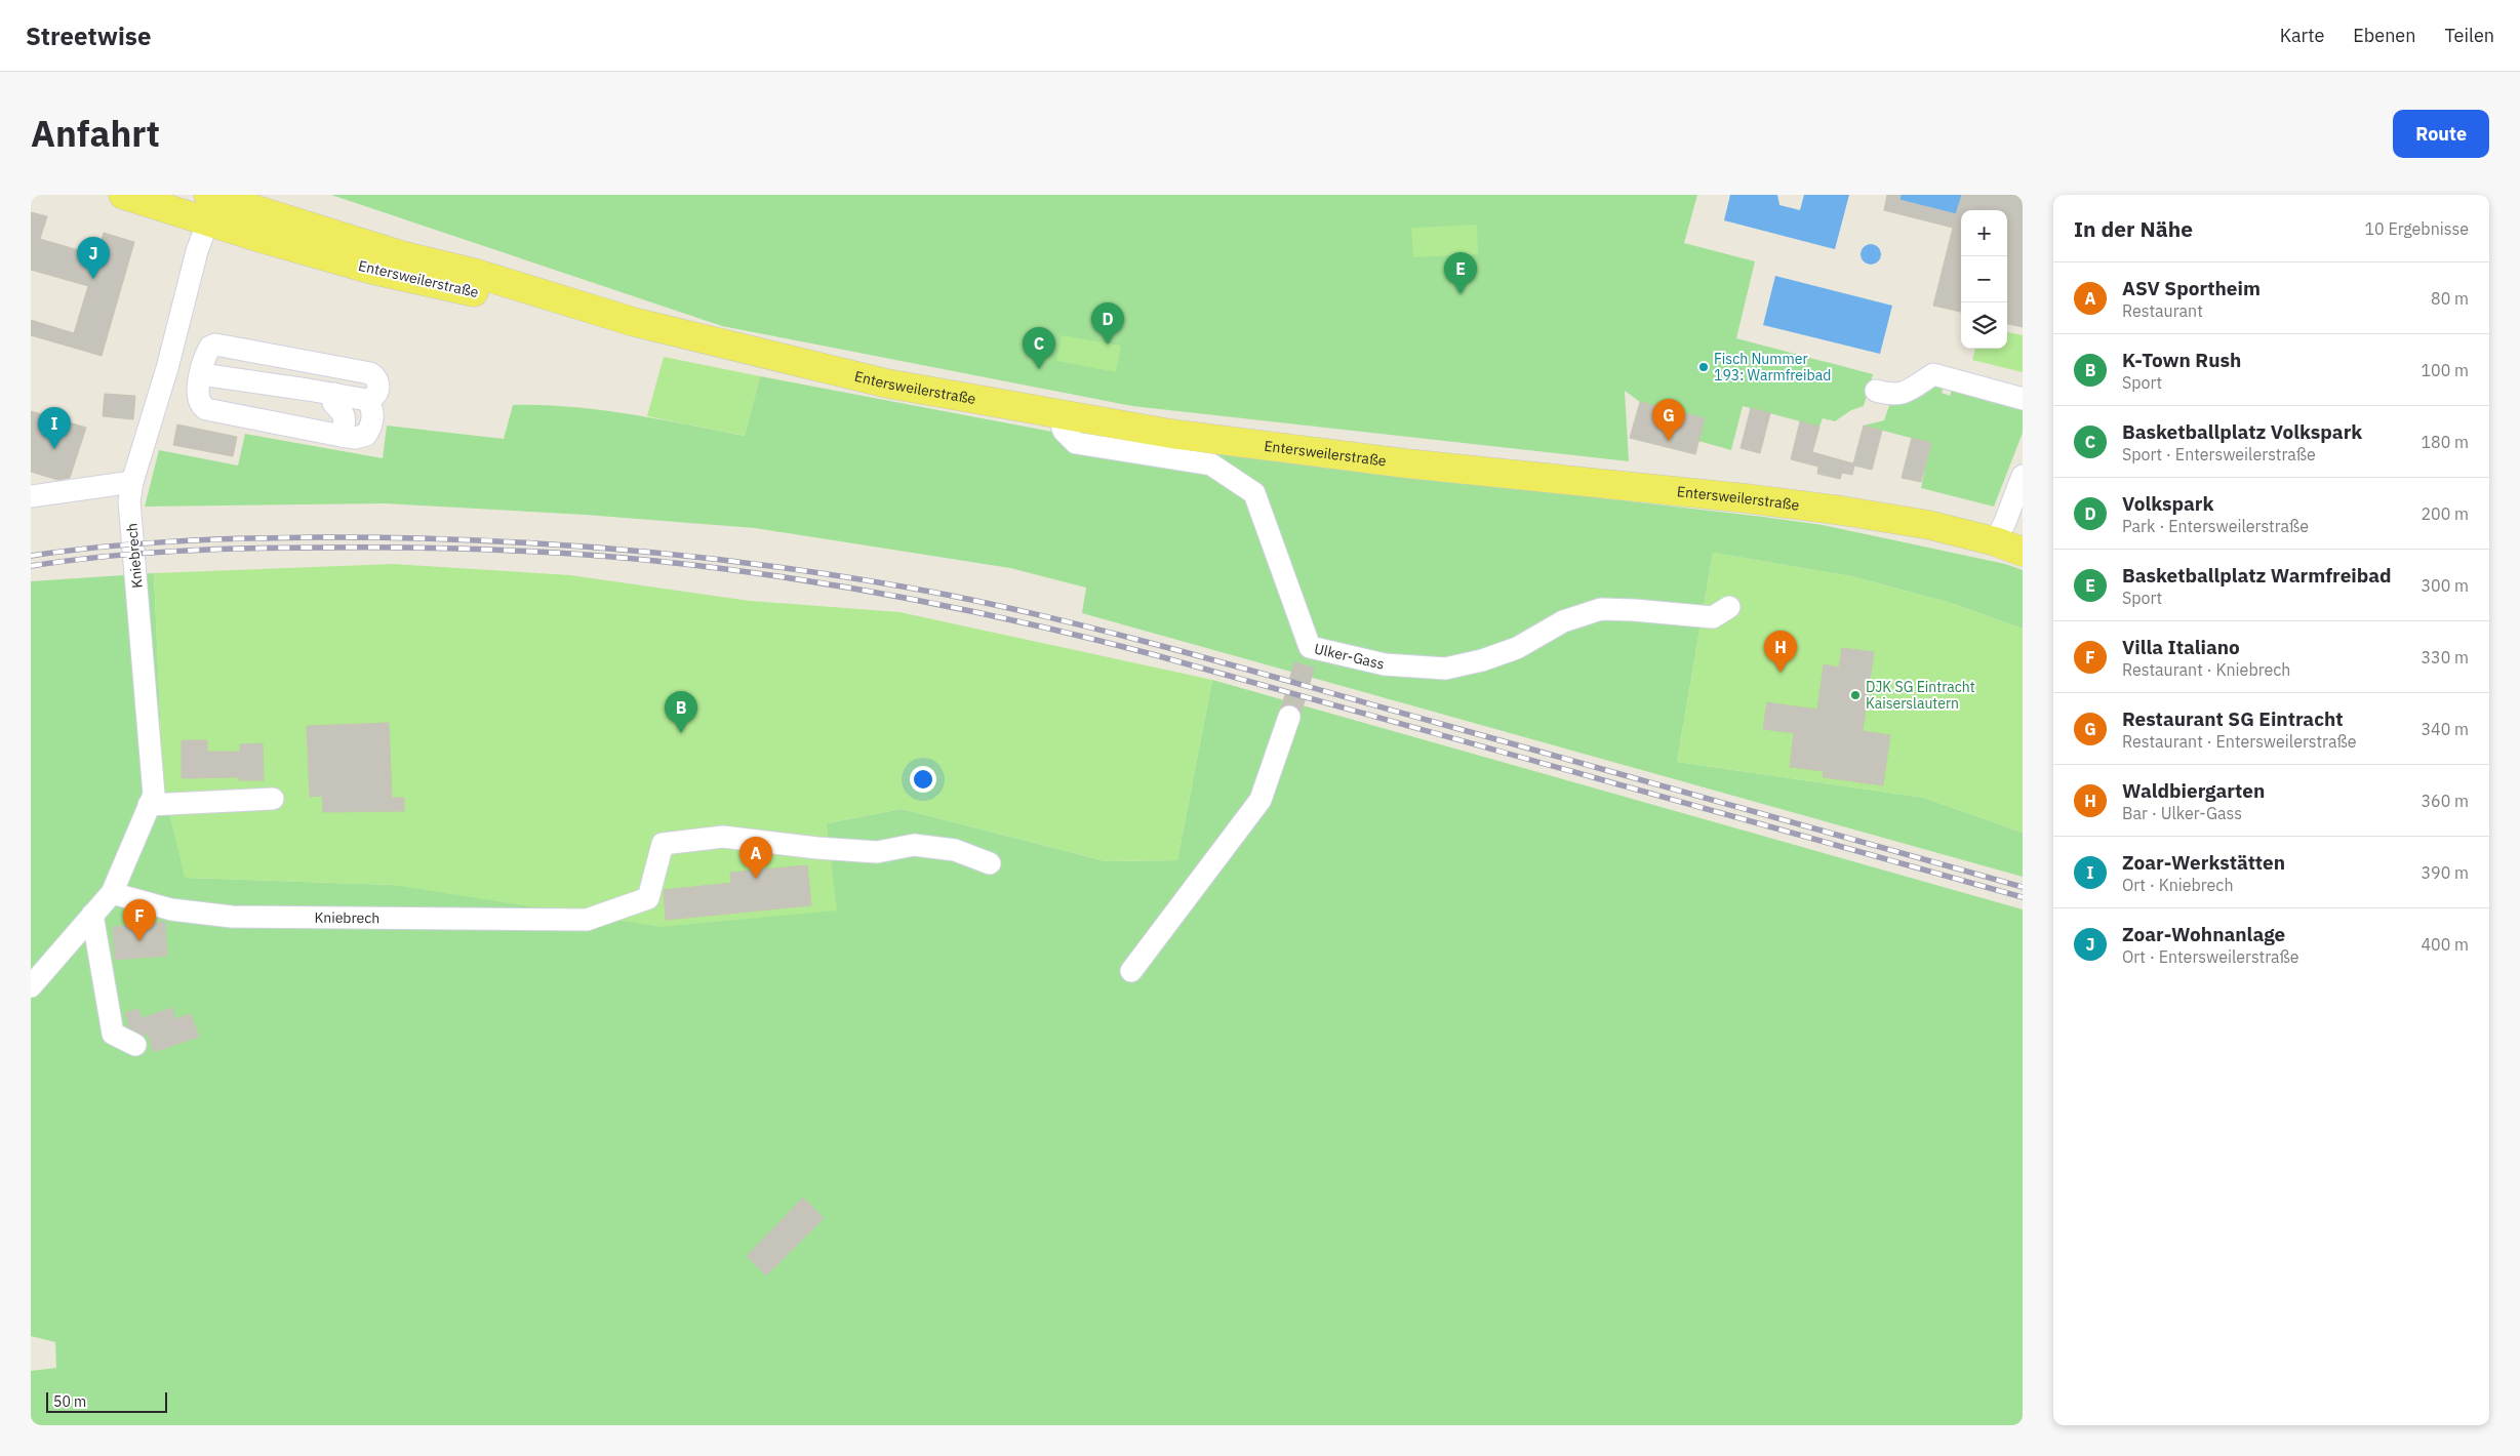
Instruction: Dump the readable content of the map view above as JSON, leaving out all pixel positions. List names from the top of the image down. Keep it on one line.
{"streets":{"main road":["Entersweilerstraße"],"street":["Kniebrech","Ulker-Gass"]},"crossings":[["Entersweilerstraße","Kniebrech"],["Entersweilerstraße","Ulker-Gass"]],"places":["Fisch Nummer 193: Warmfreibad","DJK SG Eintracht Kaiserslautern"],"scale_bar":"50 m","page":{"header":"Streetwise","nav":["Karte","Ebenen","Teilen"],"title":"Anfahrt","buttons":"Route","heading":["In der Nähe","10 Ergebnisse"],"map_buttons":["+","−"],"pins":["J","E","D","C","G","I","H","B","A","F"],"list":[{"mark":"A","name":"ASV Sportheim","note":"Restaurant","value":"80 m"},{"mark":"B","name":"K-Town Rush","note":"Sport","value":"100 m"},{"mark":"C","name":"Basketballplatz Volkspark","note":"Sport · Entersweilerstraße","value":"180 m"},{"mark":"D","name":"Volkspark","note":"Park · Entersweilerstraße","value":"200 m"},{"mark":"E","name":"Basketballplatz Warmfreibad","note":"Sport","value":"300 m"},{"mark":"F","name":"Villa Italiano","note":"Restaurant · Kniebrech","value":"330 m"},{"mark":"G","name":"Restaurant SG Eintracht","note":"Restaurant · Entersweilerstraße","value":"340 m"},{"mark":"H","name":"Waldbiergarten","note":"Bar · Ulker-Gass","value":"360 m"},{"mark":"I","name":"Zoar-Werkstätten","note":"Ort · Kniebrech","value":"390 m"},{"mark":"J","name":"Zoar-Wohnanlage","note":"Ort · Entersweilerstraße","value":"400 m"}],"scale":"50 m"}}
